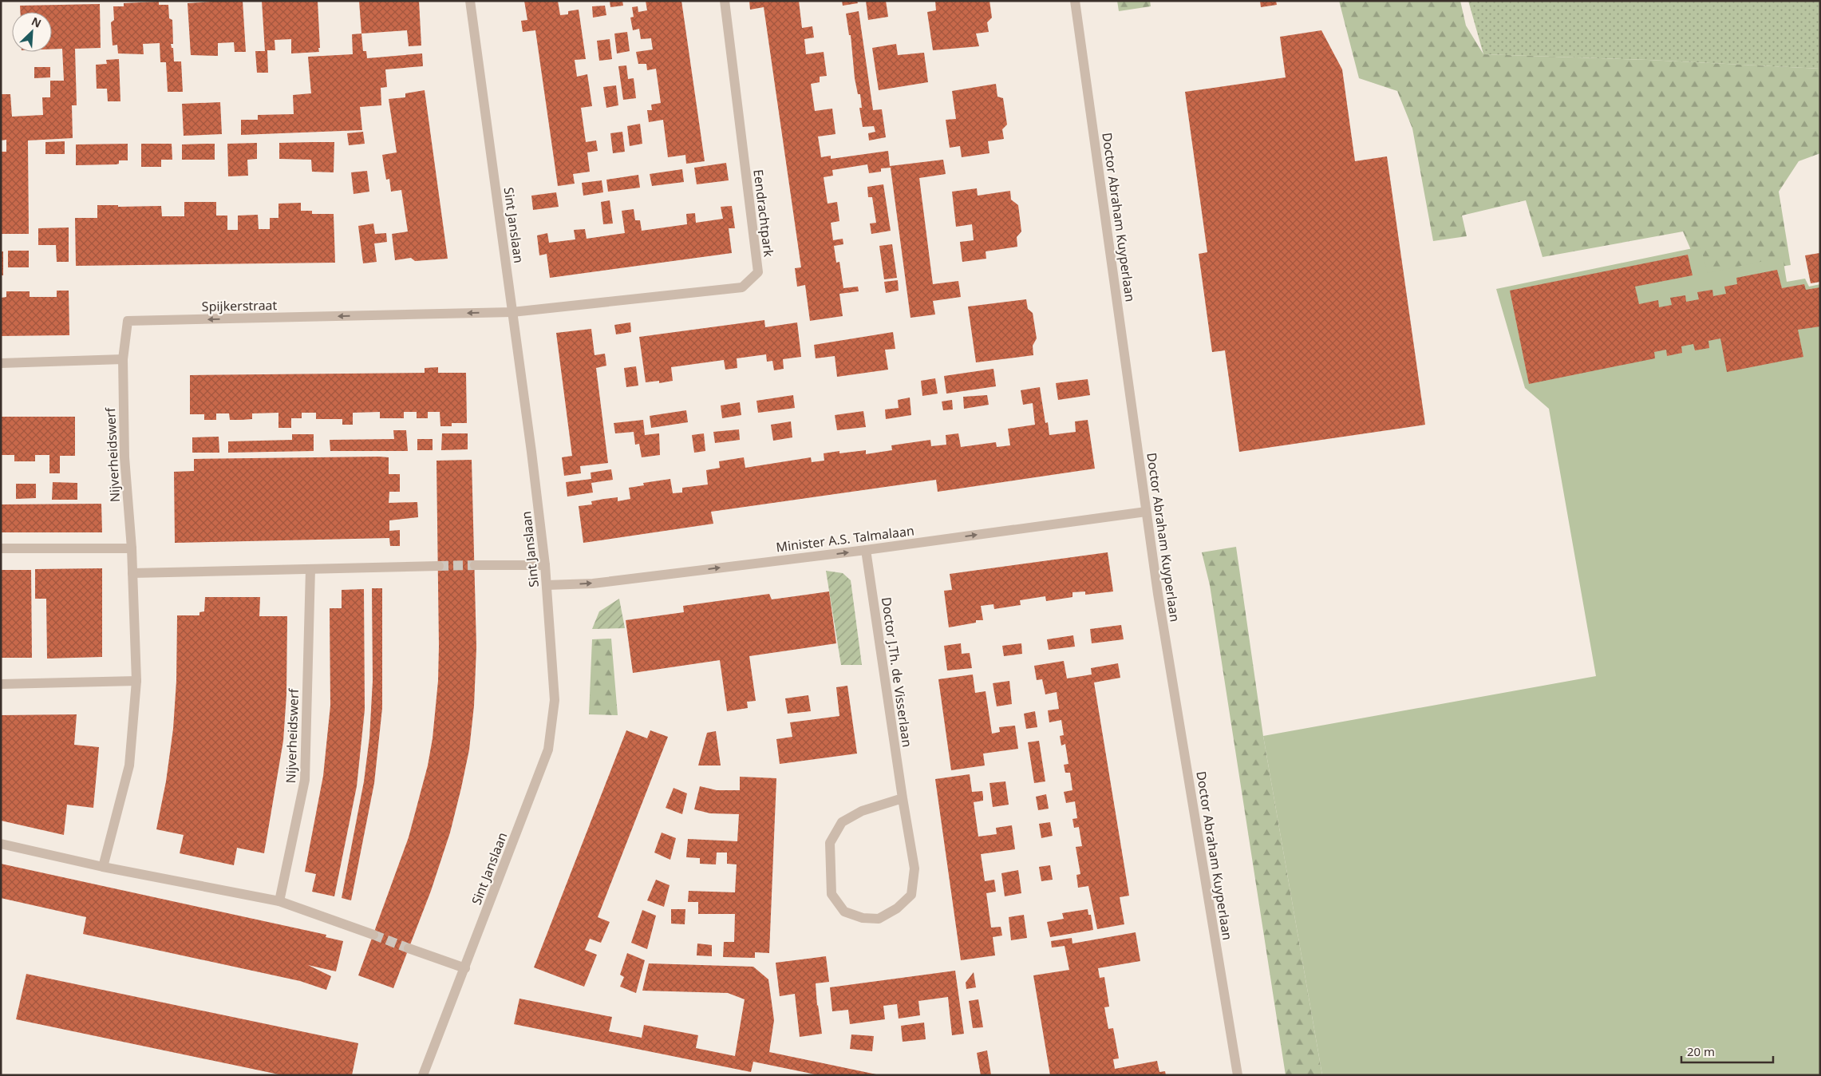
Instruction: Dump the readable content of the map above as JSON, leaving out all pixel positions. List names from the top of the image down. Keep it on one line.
{"streets":{"street":["Eendrachtpark","Doctor Abraham Kuyperlaan","Sint Janslaan","Spijkerstraat","Nijverheidswerf","Minister A.S. Talmalaan","Doctor J.Th. de Visserlaan"]},"crossings":[["Eendrachtpark","Sint Janslaan"],["Eendrachtpark","Spijkerstraat"],["Doctor Abraham Kuyperlaan","Minister A.S. Talmalaan"],["Sint Janslaan","Spijkerstraat"],["Sint Janslaan","Minister A.S. Talmalaan"],["Spijkerstraat","Nijverheidswerf"],["Minister A.S. Talmalaan","Doctor J.Th. de Visserlaan"]],"one_way":["Spijkerstraat","Minister A.S. Talmalaan"],"scale_bar":"20 m","north":"top right"}
